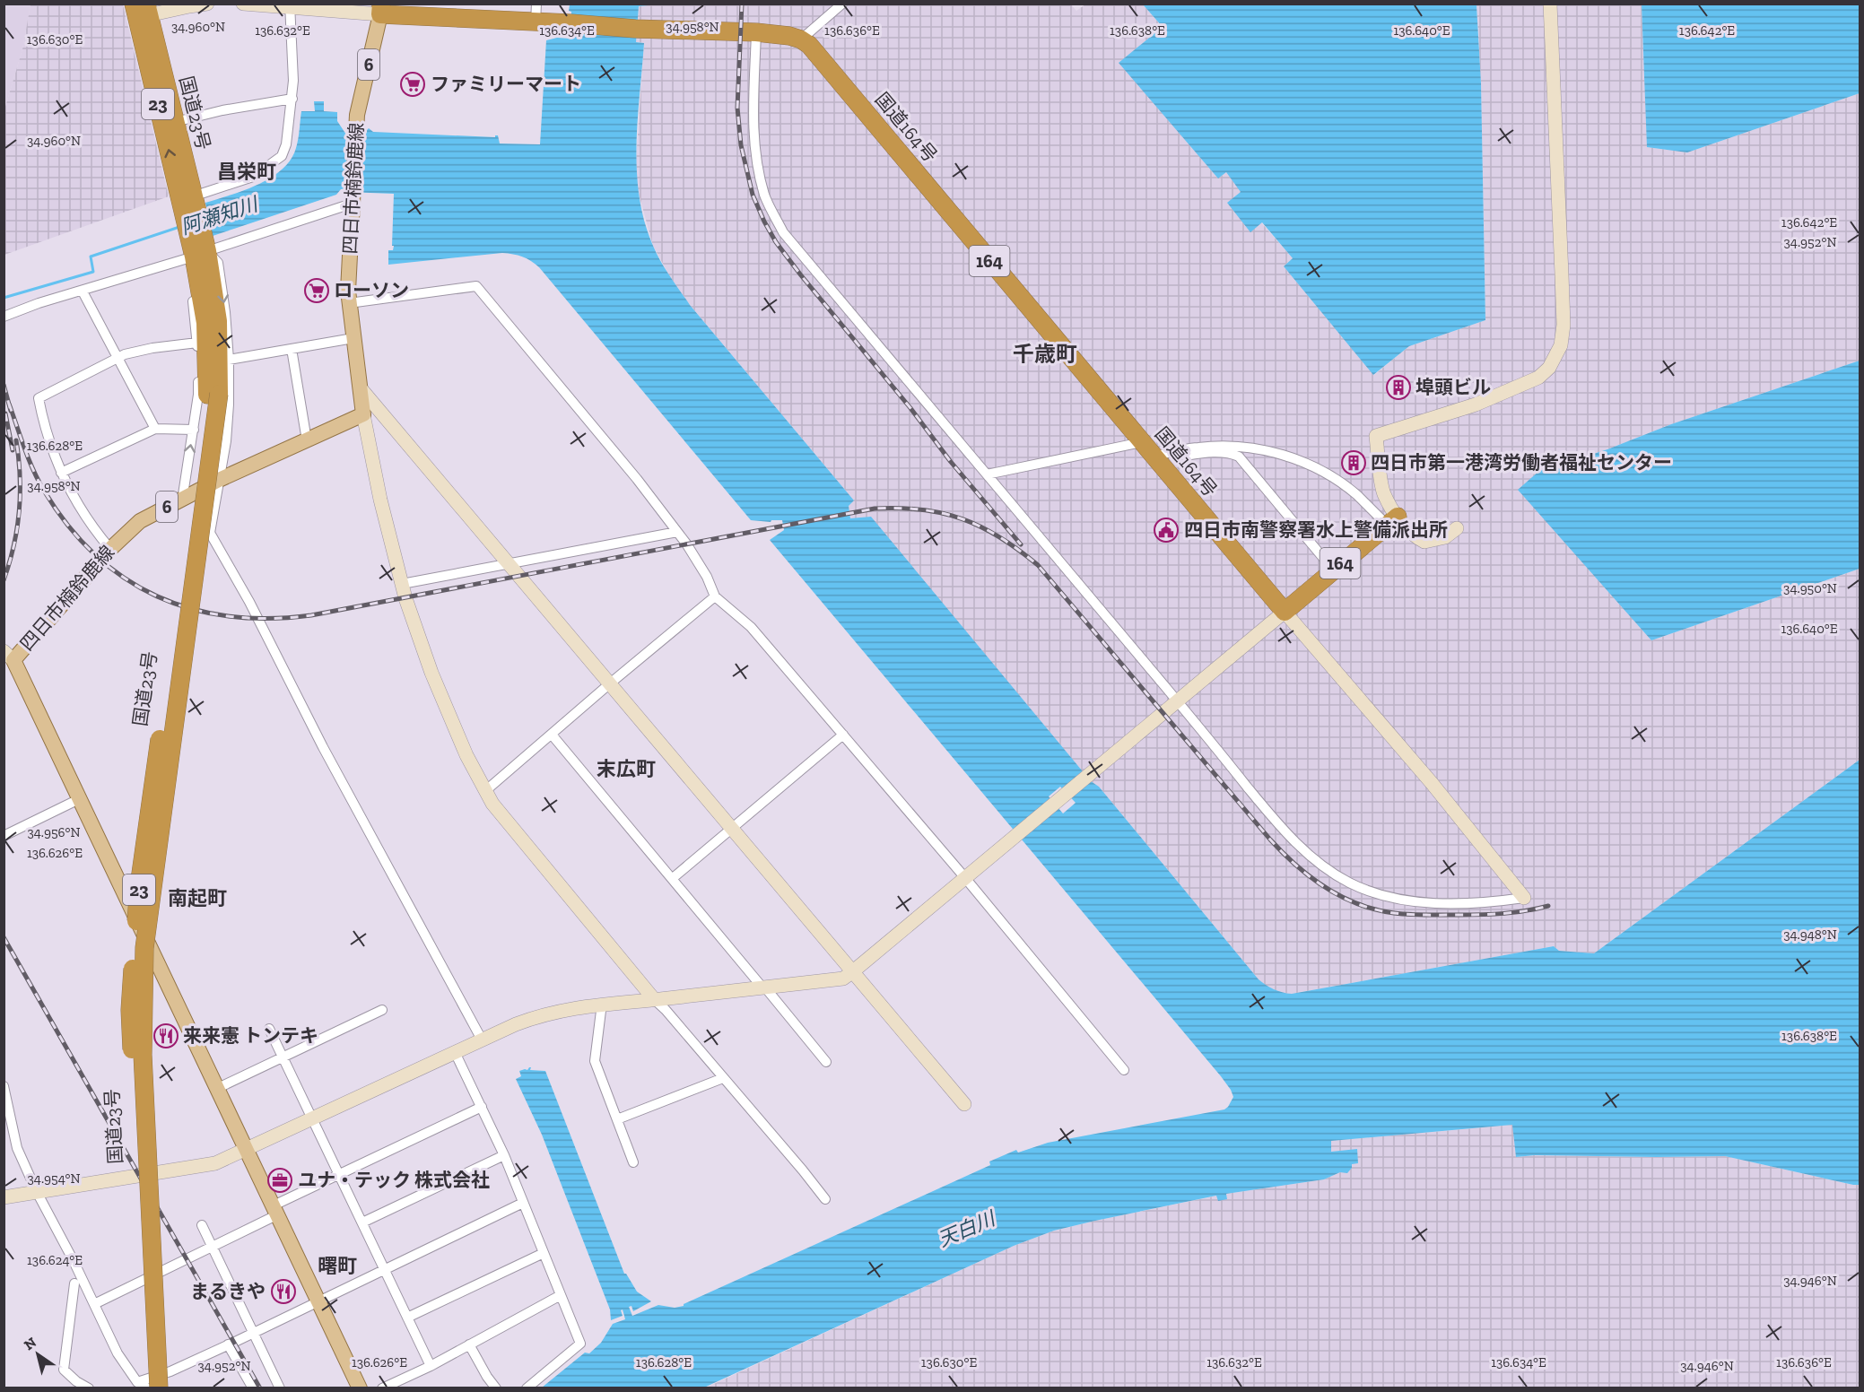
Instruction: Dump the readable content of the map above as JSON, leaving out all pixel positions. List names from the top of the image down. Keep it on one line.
{"streets":{"highway":["23","国道23号","国道164号","164"],"main road":["6","四日市楠鈴鹿線"]},"crossings":[["国道164号","164"]],"districts":["昌栄町","千歳町","末広町","南起町","曙町"],"water":["阿瀬知川","天白川"],"places":{"supermarket":["ファミリーマート","ローソン"],"building":["埠頭ビル","四日市第一港湾労働者福祉センター"],"public building":["四日市南警察署水上警備派出所"],"restaurant":["来来憲 トンテキ","まるきや"],"office":["ユナ・テック 株式会社"]},"north":"top left","coordinates":["34.960°N","34.958°N","136.638°E","136.640°E","136.632°E","136.634°E","136.636°E","136.642°E","136.630°E","34.952°N","136.628°E","34.950°N","34.956°N","136.626°E","34.948°N","34.954°N","136.624°E","34.946°N"]}
